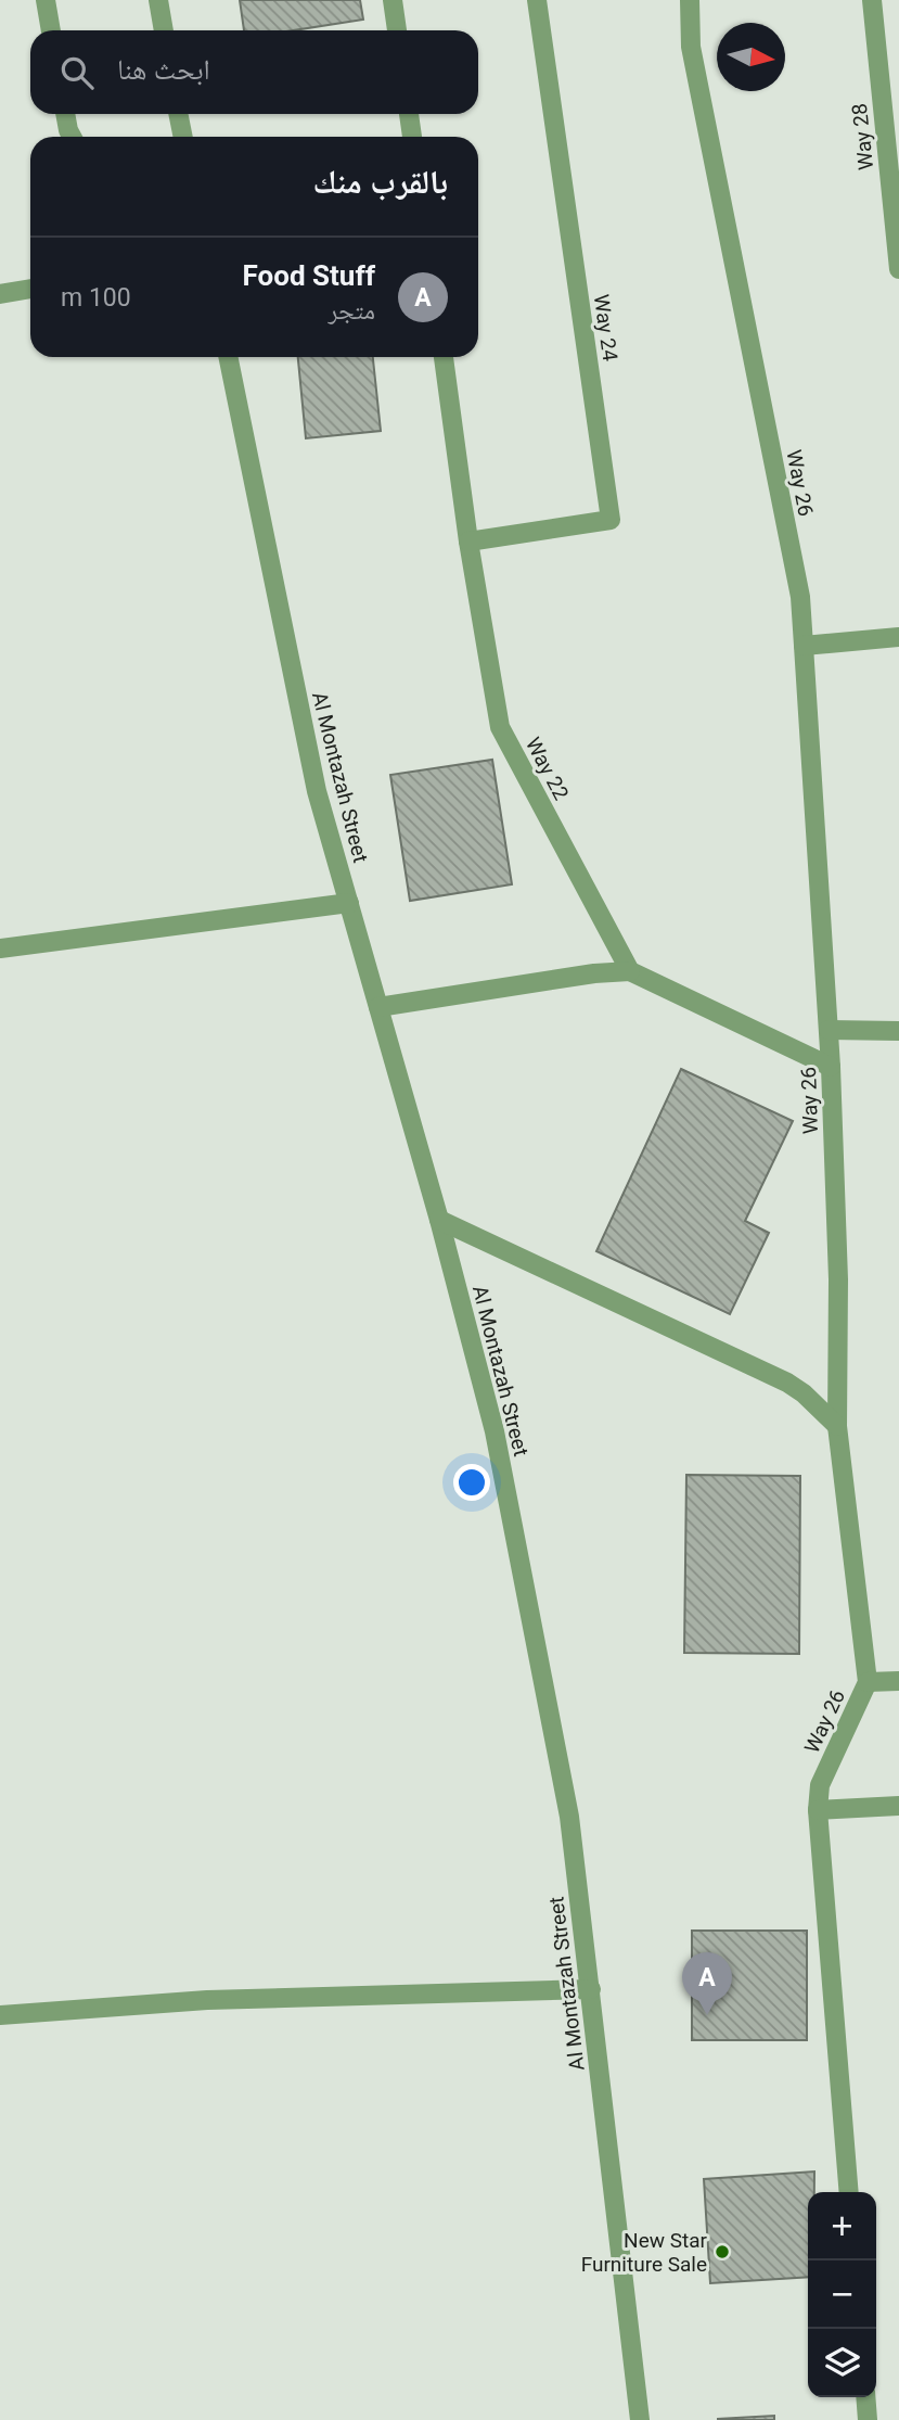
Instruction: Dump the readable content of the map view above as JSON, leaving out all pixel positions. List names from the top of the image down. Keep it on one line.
{"streets":{"street":["Way 28","Way 24","Way 26","Way 22","Al Montazah Street"]},"crossings":[["Way 24","Way 22"]],"places":["New Star Furniture Sale"],"north":"right","page":{"search":"ابحث هنا","heading":"بالقرب منك","list":[{"mark":"A","name":"Food Stuff","note":"متجر","value":"100 m"}],"pins":"A","map_buttons":["+","−"]}}
